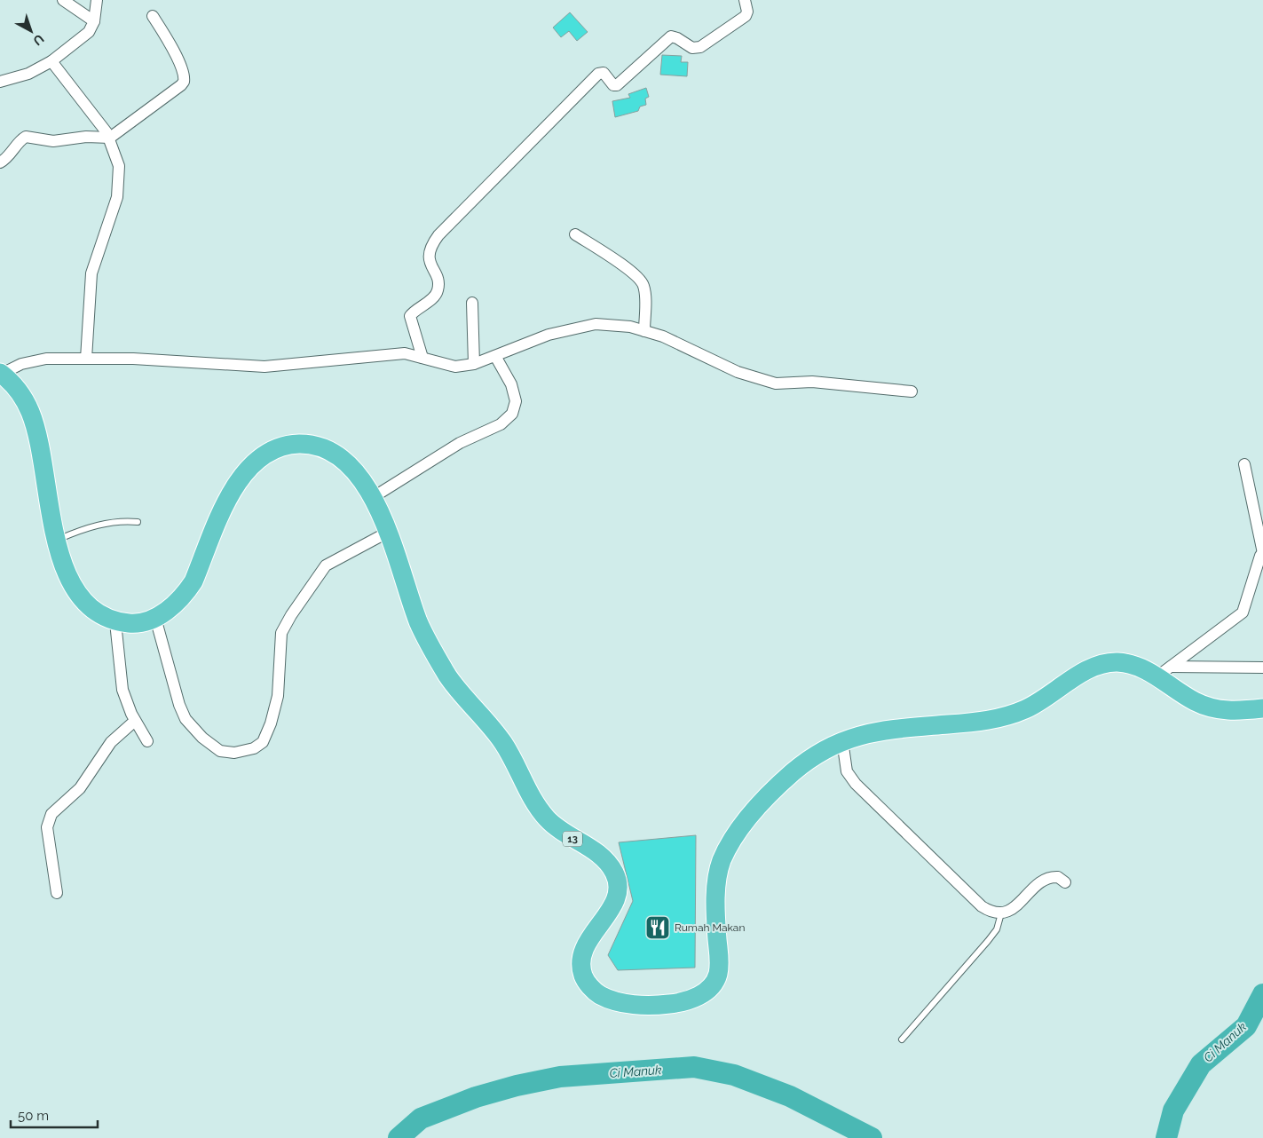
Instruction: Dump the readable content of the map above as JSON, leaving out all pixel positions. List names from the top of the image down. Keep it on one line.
{"streets":{"highway":["13"]},"water":["Ci Manuk"],"places":{"restaurant":["Rumah Makan"]},"scale_bar":"50 m","north":"bottom right"}
